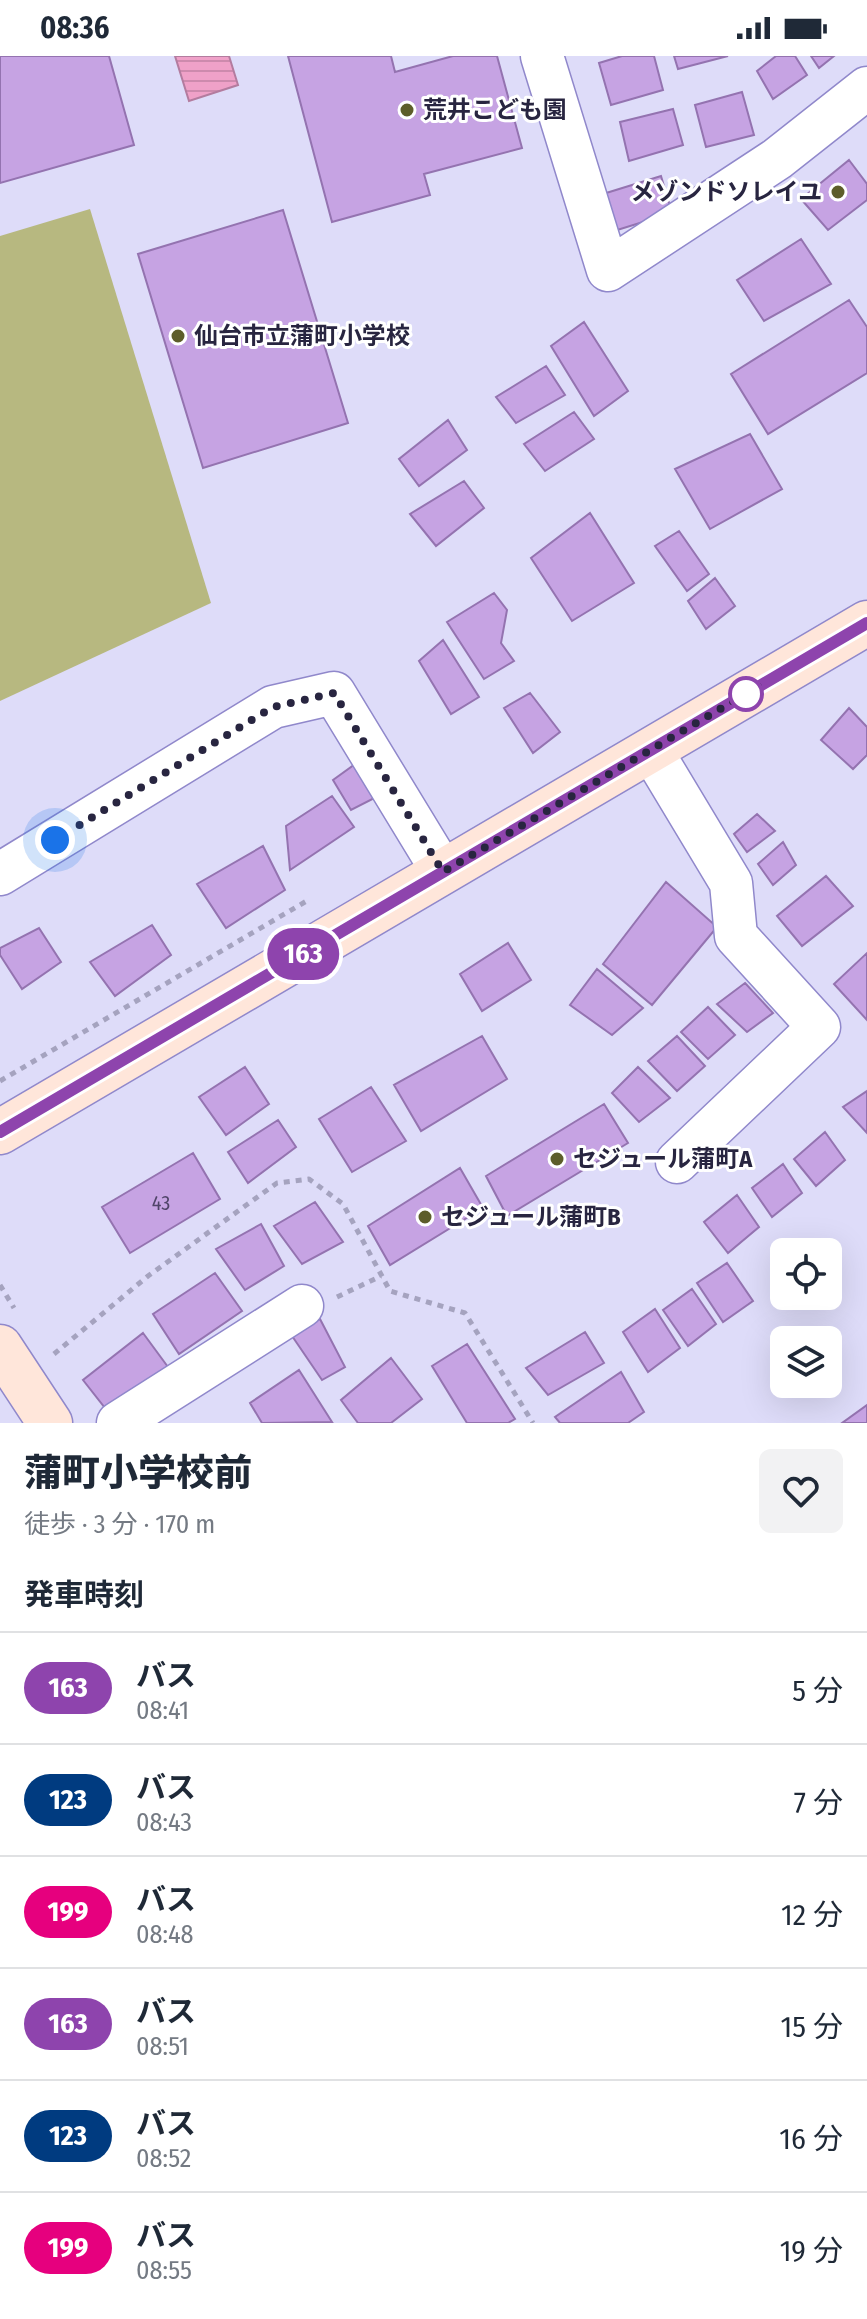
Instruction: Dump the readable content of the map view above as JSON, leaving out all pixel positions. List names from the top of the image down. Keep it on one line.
{"places":["荒井こども園","メゾンドソレイユ","仙台市立蒲町小学校","セジュール蒲町A","セジュール蒲町B"],"lines":["bus line 163"],"house_numbers":["43"],"page":{"status":"08:36","on_map":"163","heading":[["蒲町小学校前","徒歩 · 3 分 · 170 m"],"発車時刻"],"list":[{"mark":"163","name":"バス","note":"08:41","value":"5 分"},{"mark":"123","name":"バス","note":"08:43","value":"7 分"},{"mark":"199","name":"バス","note":"08:48","value":"12 分"},{"mark":"163","name":"バス","note":"08:51","value":"15 分"},{"mark":"123","name":"バス","note":"08:52","value":"16 分"},{"mark":"199","name":"バス","note":"08:55","value":"19 分"}]}}
